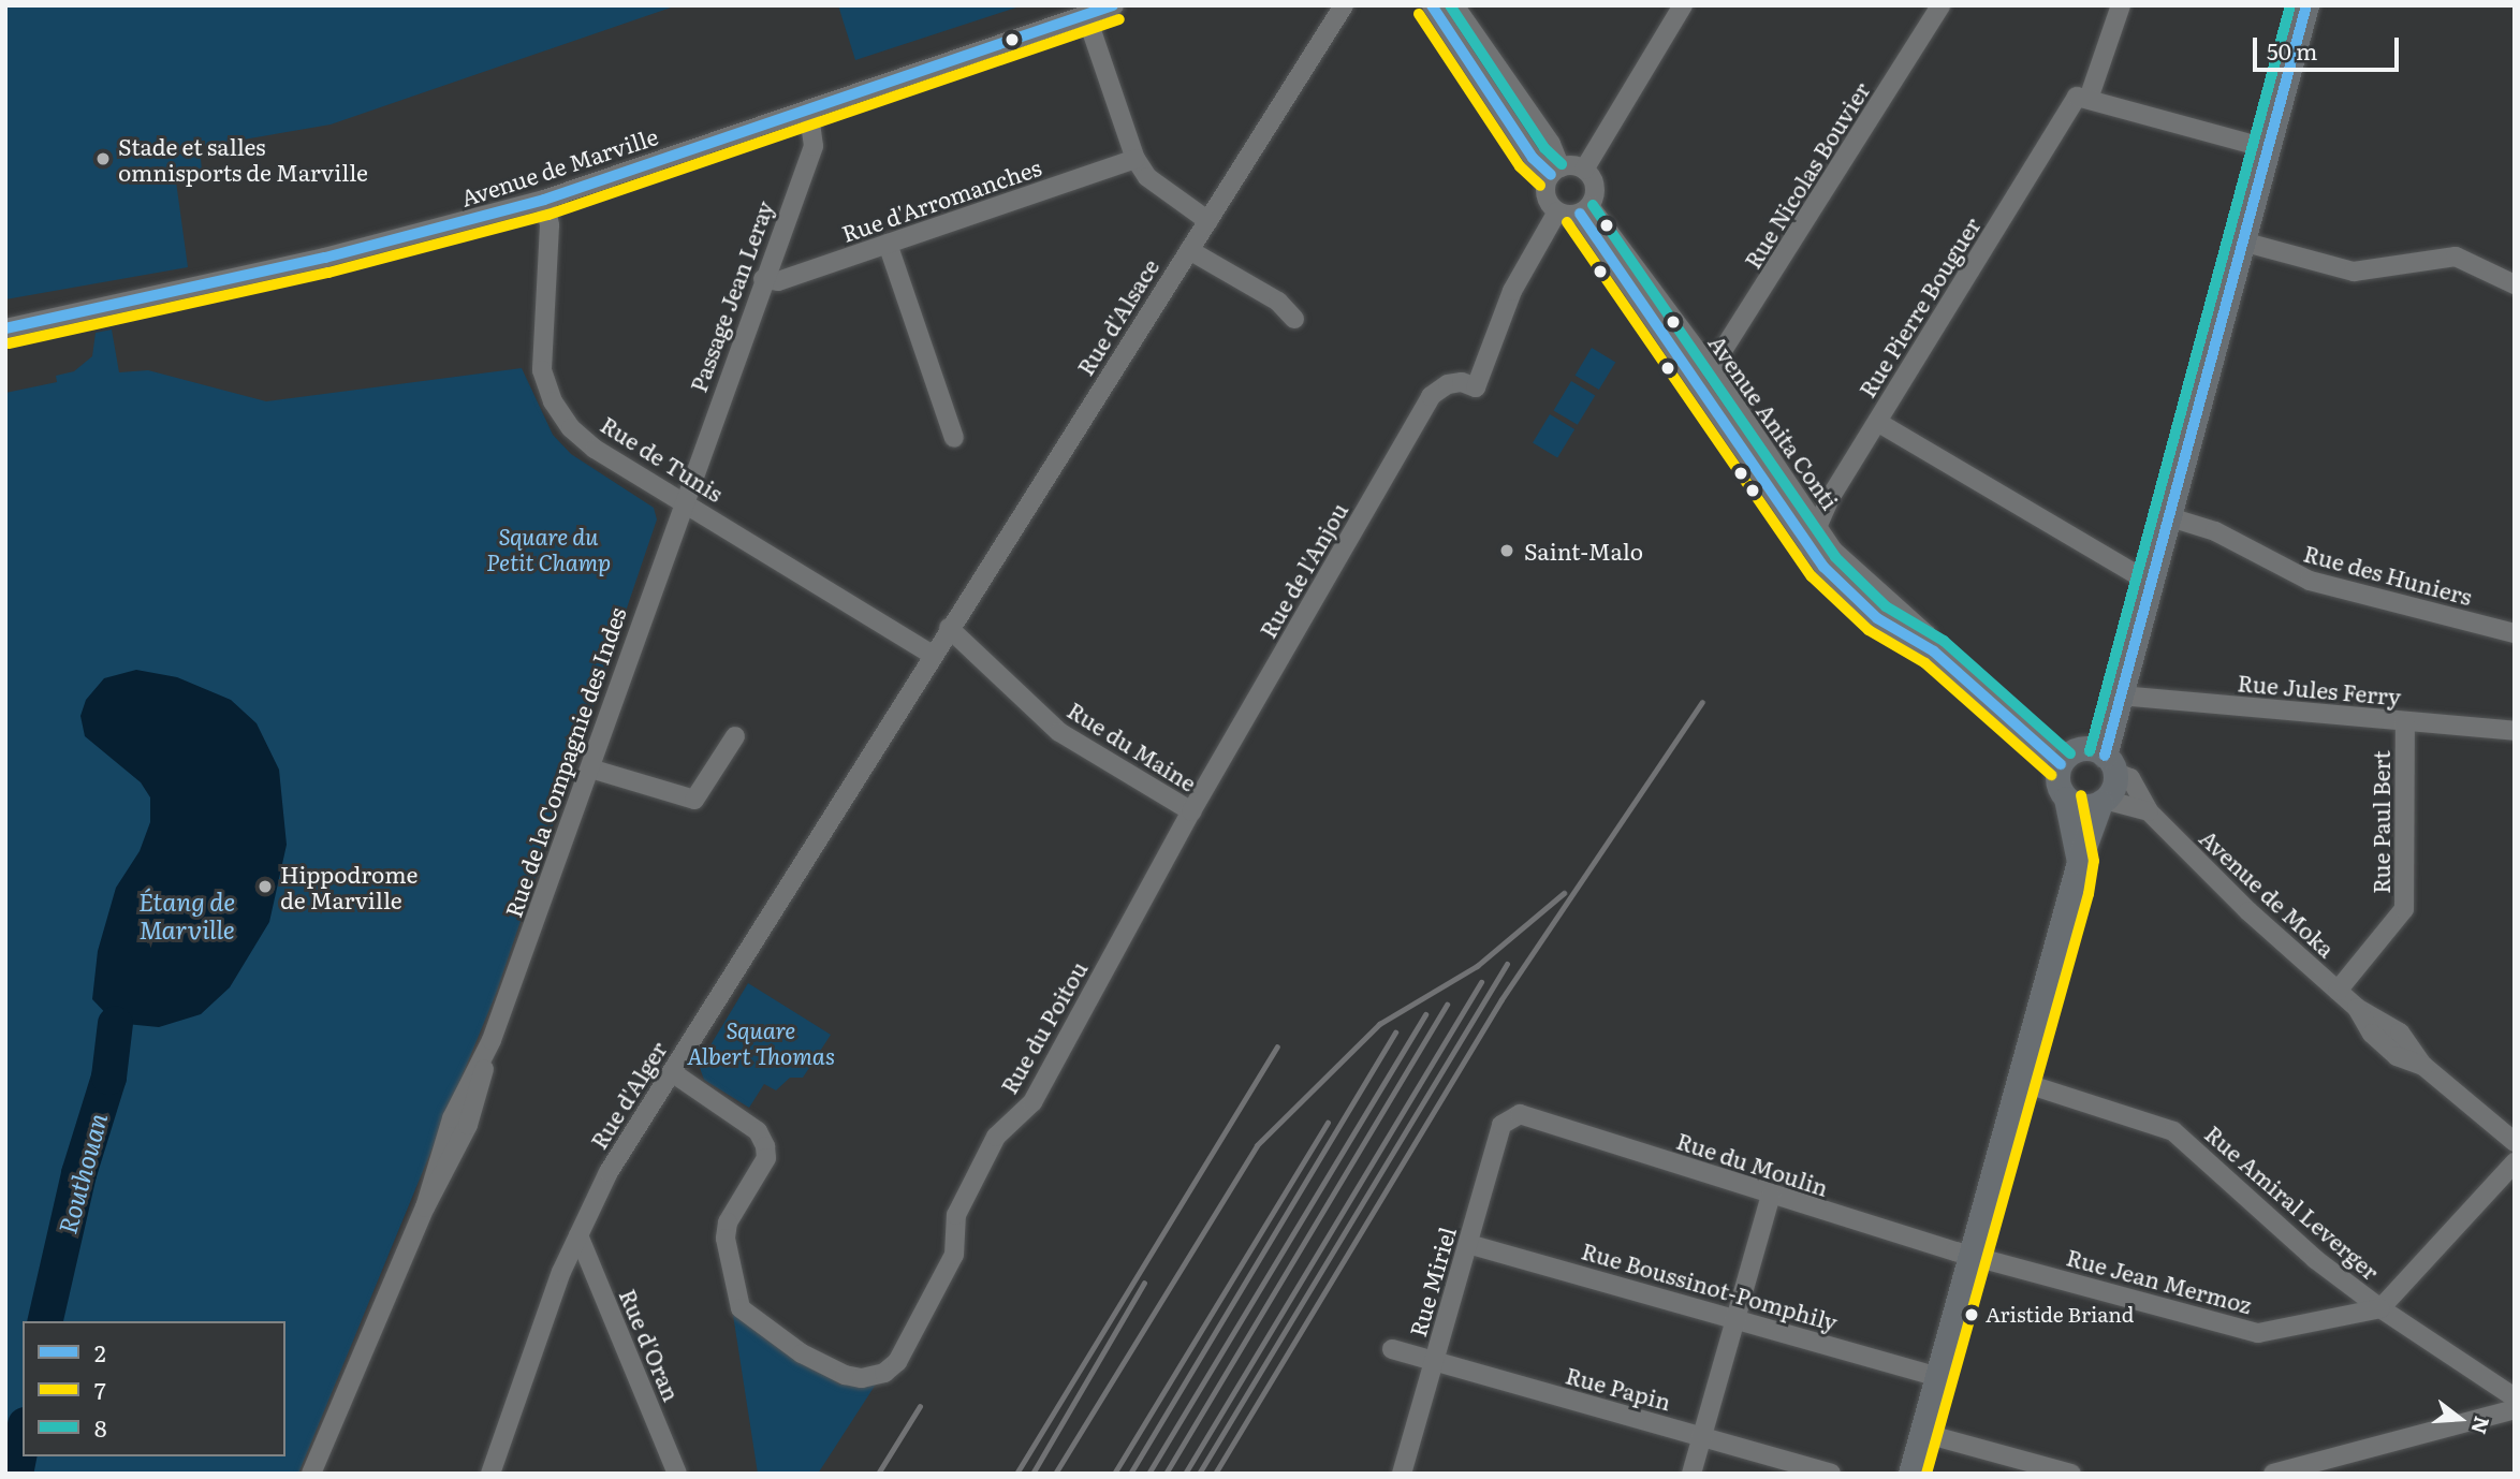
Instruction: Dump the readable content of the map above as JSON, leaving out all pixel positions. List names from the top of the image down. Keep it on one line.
{"streets":{"street":["Avenue de Marville","Rue Nicolas Bouvier","Rue d'Arromanches","Passage Jean Leray","Rue Pierre Bouguer","Rue d'Alsace","Avenue Anita Conti","Rue de Tunis","Rue de l'Anjou","Rue des Huniers","Rue Jules Ferry","Rue du Maine","Rue de la Compagnie des Indes","Rue Paul Bert","Avenue de Moka","Rue du Poitou","Rue d'Alger","Rue du Moulin","Rue Amiral Leverger","Rue Jean Mermoz","Rue Miriel","Rue Boussinot-Pomphily","Rue d'Oran","Rue Papin"]},"crossings":[["Avenue de Marville","Passage Jean Leray"],["Avenue de Marville","Rue de Tunis"],["Rue Nicolas Bouvier","Avenue Anita Conti"],["Rue d'Arromanches","Passage Jean Leray"],["Passage Jean Leray","Rue de Tunis"],["Passage Jean Leray","Rue de la Compagnie des Indes"],["Rue Pierre Bouguer","Avenue Anita Conti"],["Rue d'Alsace","Rue de Tunis"],["Rue d'Alsace","Rue du Maine"],["Rue d'Alsace","Rue d'Alger"],["Avenue Anita Conti","Rue de l'Anjou"],["Avenue Anita Conti","Avenue de Moka"],["Rue de Tunis","Rue de la Compagnie des Indes"],["Rue de Tunis","Rue d'Alger"],["Rue de l'Anjou","Rue du Maine"],["Rue de l'Anjou","Rue du Poitou"],["Rue Jules Ferry","Rue Paul Bert"],["Rue du Maine","Rue du Poitou"],["Rue Paul Bert","Avenue de Moka"],["Rue du Poitou","Rue d'Alger"],["Rue d'Alger","Rue d'Oran"],["Rue du Moulin","Rue Jean Mermoz"],["Rue du Moulin","Rue Miriel"],["Rue Amiral Leverger","Rue Jean Mermoz"],["Rue Miriel","Rue Boussinot-Pomphily"],["Rue Miriel","Rue Papin"]],"water":["Étang de Marville","Routhouan"],"parks":["Square du Petit Champ","Square Albert Thomas"],"places":["Stade et salles omnisports de Marville","Saint-Malo","Hippodrome de Marville","Aristide Briand"],"lines":["transit line 2","transit line 8","transit line 7"],"legend":["2","7","8"],"scale_bar":"50 m","north":"right"}
